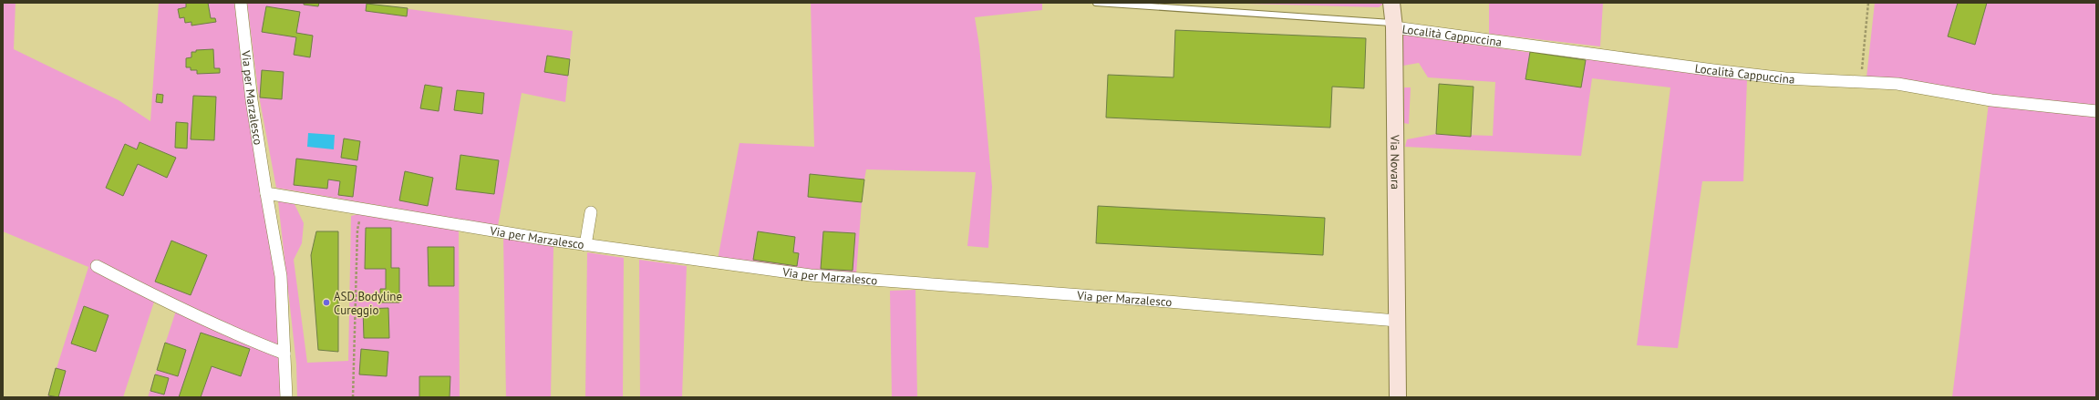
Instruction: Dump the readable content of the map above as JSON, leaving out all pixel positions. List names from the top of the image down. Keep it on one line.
{"streets":{"main road":["Via Novara"],"street":["Località Cappuccina","Via per Marzalesco"]},"crossings":[["Località Cappuccina","Via Novara"],["Via per Marzalesco","Via Novara"]],"places":["ASD Bodyline Cureggio"]}
